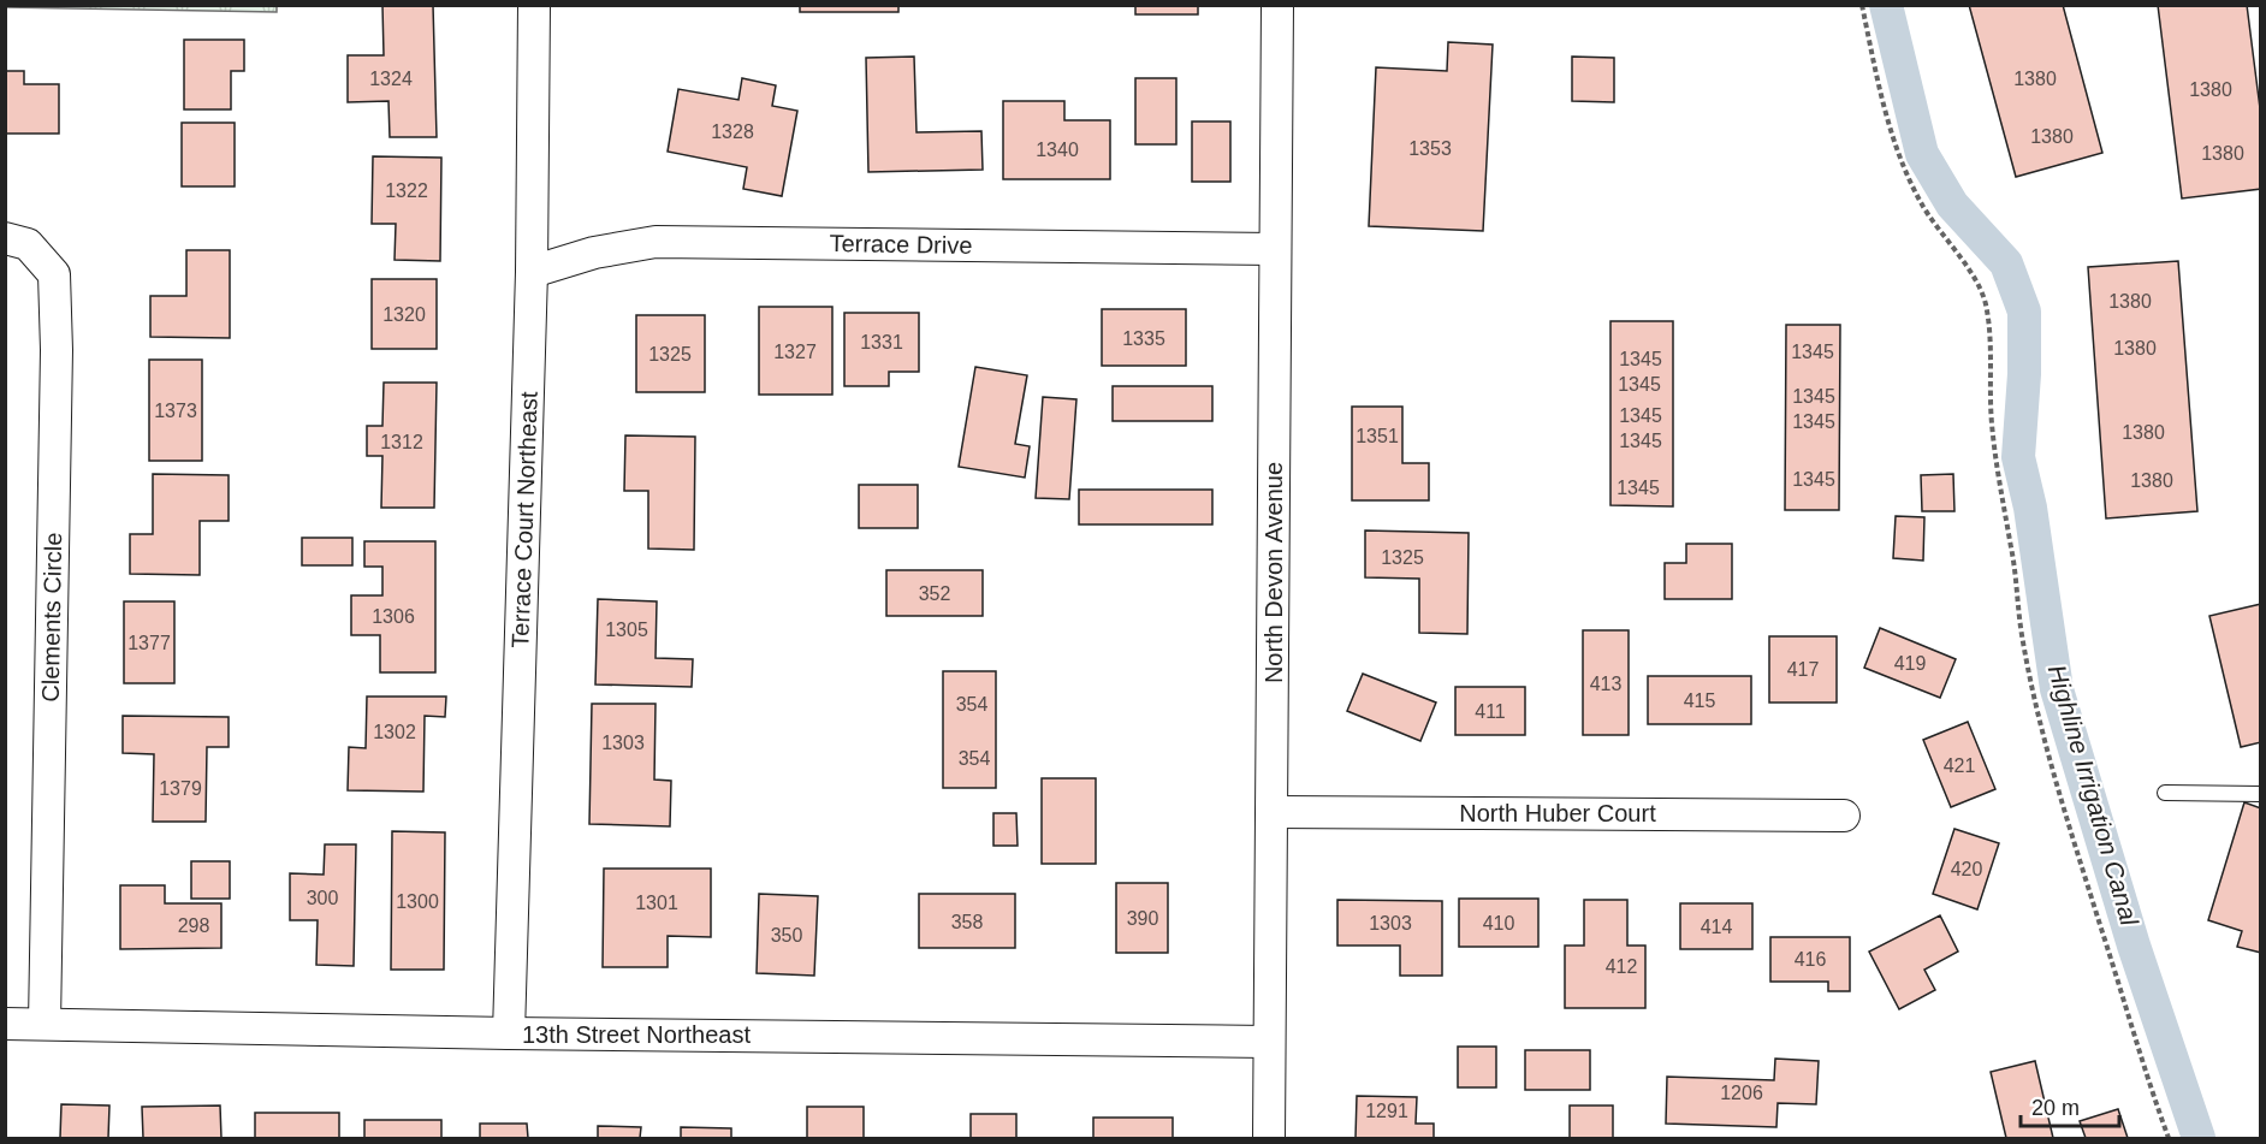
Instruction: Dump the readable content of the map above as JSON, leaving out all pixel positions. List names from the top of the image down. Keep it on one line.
{"streets":{"street":["Terrace Drive","Terrace Court Northeast","North Devon Avenue","Clements Circle","North Huber Court","13th Street Northeast"]},"crossings":[["Terrace Drive","Terrace Court Northeast"],["Terrace Drive","North Devon Avenue"],["Terrace Court Northeast","13th Street Northeast"],["North Devon Avenue","North Huber Court"],["North Devon Avenue","13th Street Northeast"],["Clements Circle","13th Street Northeast"]],"water":["Highline Irrigation Canal"],"house_numbers":["1324","1380","1380","1328","1380","1353","1340","1380","1322","1380","1320","1335","1331","1380","1327","1345","1325","1345","1345","1345","1373","1345","1345","1380","1351","1345","1312","1345","1380","1345","1325","352","1306","1305","1377","419","417","413","415","354","411","1302","1303","354","421","1379","420","300","1300","1301","390","358","1303","410","298","414","350","416","412","1206","1291"],"scale_bar":"20 m"}
